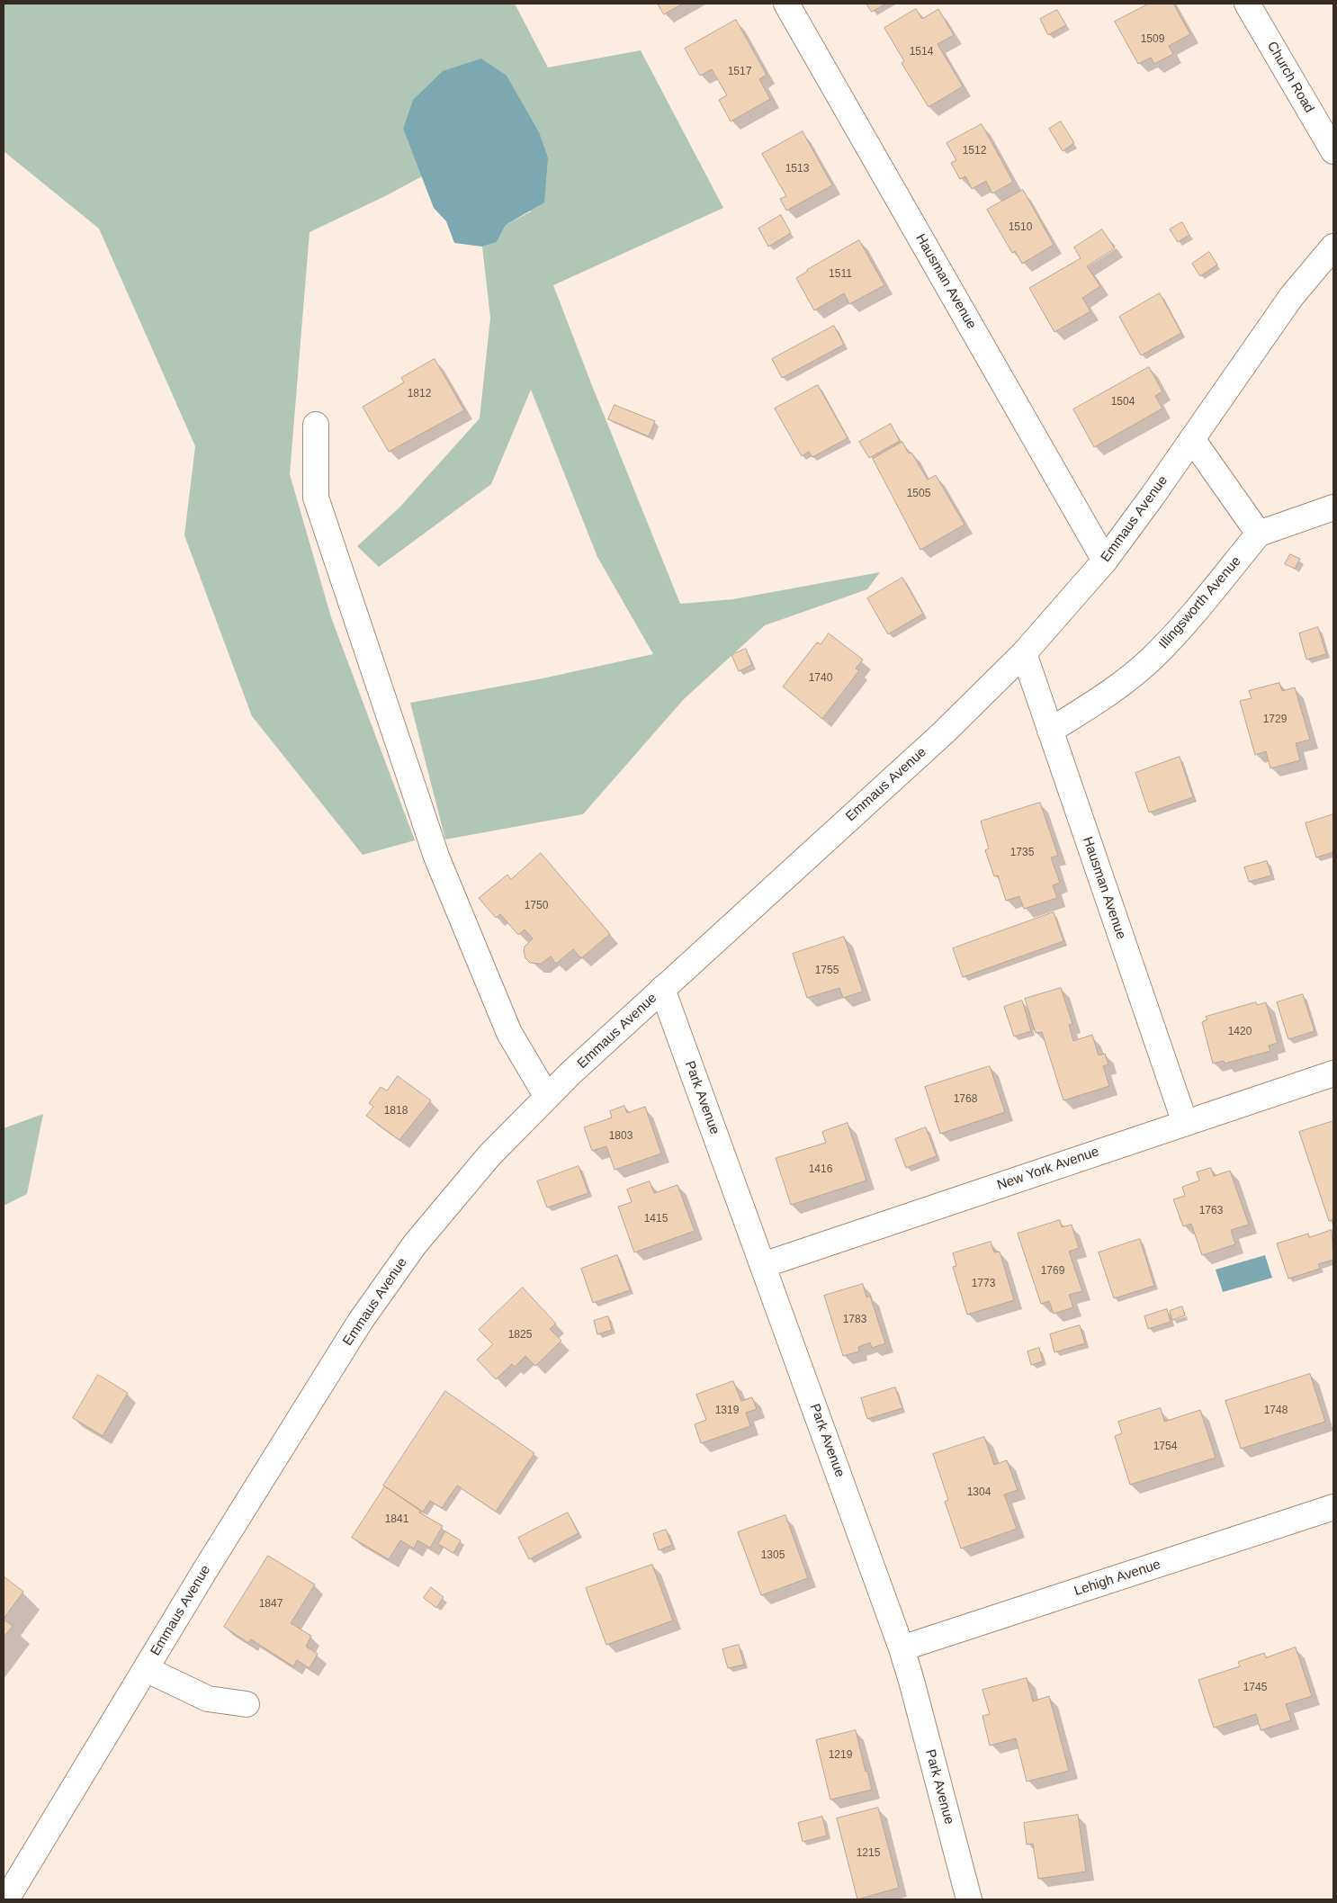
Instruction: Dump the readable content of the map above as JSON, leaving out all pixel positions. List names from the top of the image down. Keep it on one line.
{"streets":{"street":["Church Road","Hausman Avenue","Emmaus Avenue","Illingsworth Avenue","Park Avenue","New York Avenue","Lehigh Avenue"]},"crossings":[["Hausman Avenue","Emmaus Avenue"],["Hausman Avenue","Illingsworth Avenue"],["Hausman Avenue","New York Avenue"],["Emmaus Avenue","Park Avenue"],["Park Avenue","New York Avenue"],["Park Avenue","Lehigh Avenue"]],"house_numbers":["1509","1514","1517","1512","1513","1510","1511","1812","1504","1505","1740","1729","1735","1750","1755","1420","1768","1818","1803","1416","1763","1415","1769","1773","1783","1825","1319","1748","1754","1304","1841","1305","1847","1745","1219","1215"]}
